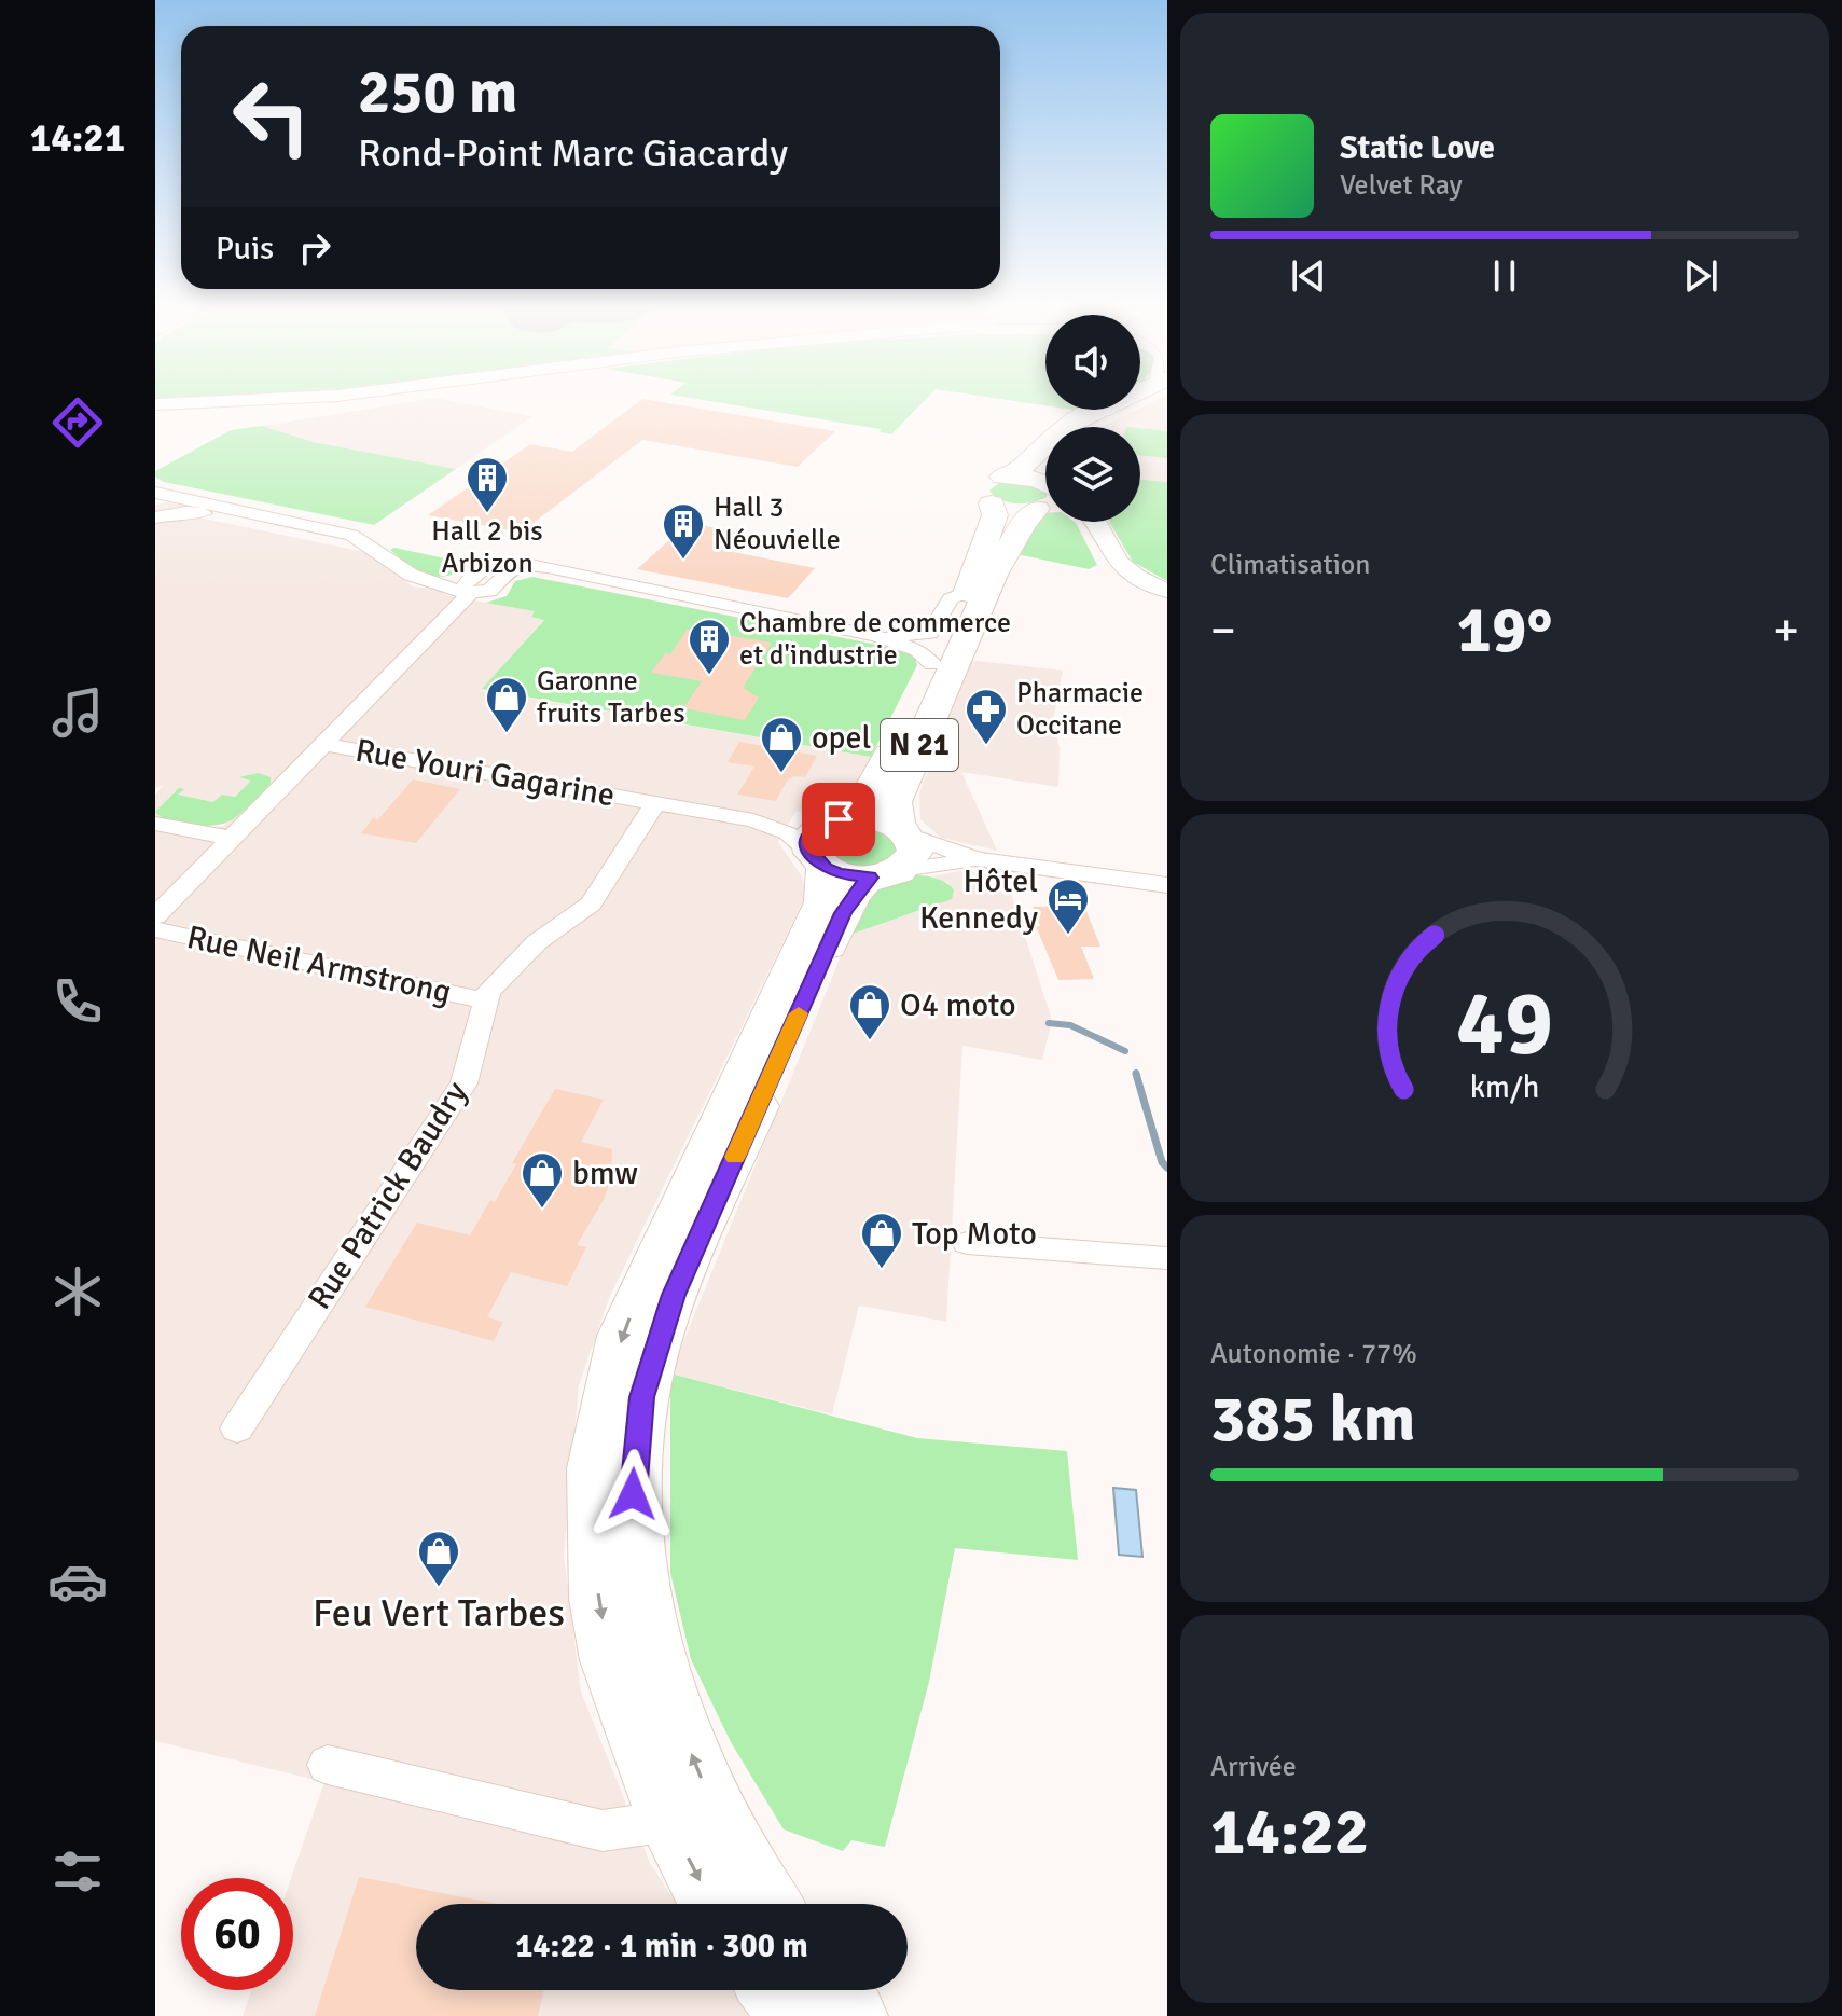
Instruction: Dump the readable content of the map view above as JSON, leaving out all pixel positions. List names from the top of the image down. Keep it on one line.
{"streets":{"main road":["N 21"],"street":["Rue Youri Gagarine","Rue Neil Armstrong","Rue Patrick Baudry"]},"crossings":[["N 21","Rue Youri Gagarine"],["Rue Youri Gagarine","Rue Neil Armstrong"],["Rue Neil Armstrong","Rue Patrick Baudry"]],"places":{"building":["Hall 2 bis Arbizon","Hall 3 Néouvielle","Chambre de commerce et d'industrie"],"shop":["Garonne fruits Tarbes","opel","O4 moto","bmw","Top Moto","Feu Vert Tarbes"],"pharmacy":["Pharmacie Occitane"],"hotel":["Hôtel Kennedy"]},"page":{"tabs":"14:21","turn":["250 m","Rond-Point Marc Giacardy"],"song":["Static Love","Velvet Ray"],"then":"Puis","tile":["Climatisation",["Autonomie · 77%","385 km"],["Arrivée","14:22"]],"heat":["−","19°","+"],"limit":"60","trip":"14:22 · 1 min · 300 m","gauge":["49","km/h"]}}
